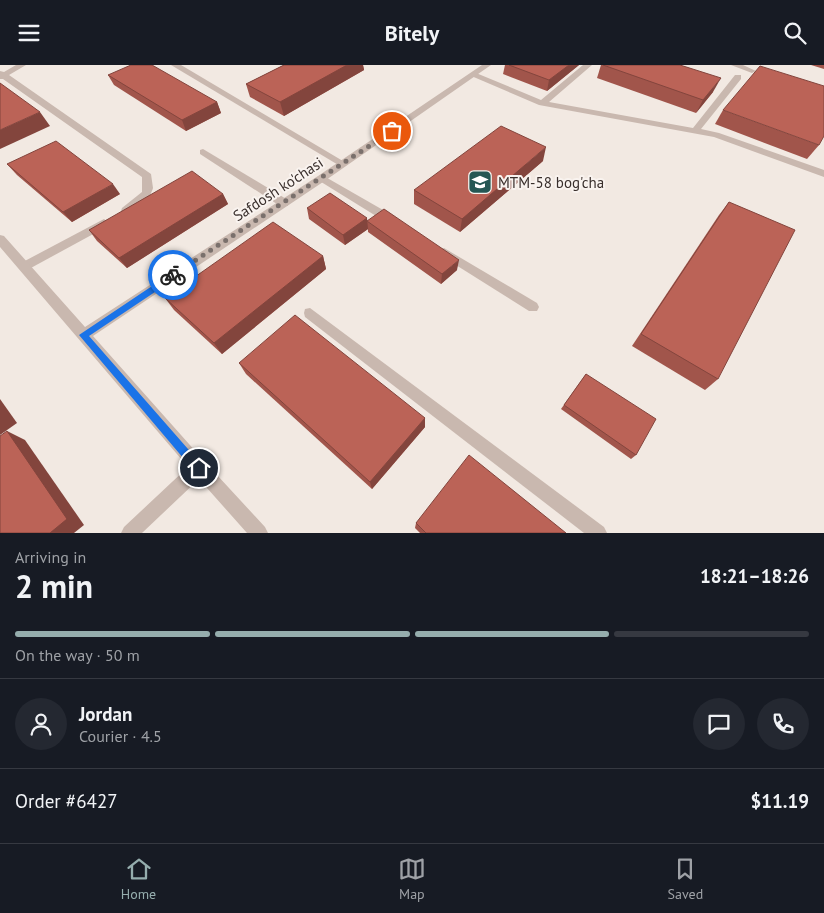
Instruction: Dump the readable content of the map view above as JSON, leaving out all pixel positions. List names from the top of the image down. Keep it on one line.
{"streets":{"street":["Safdosh ko'chasi"]},"places":{"school or university":["MTM-58 bog'cha"]},"page":{"header":"Bitely","heading":["2 min","Arriving in","18:21–18:26"],"panel":["Jordan","Courier · 4.5","Order #6427","$11.19"],"bar":"On the way · 50 m","tabs":["Home","Map","Saved"]}}
